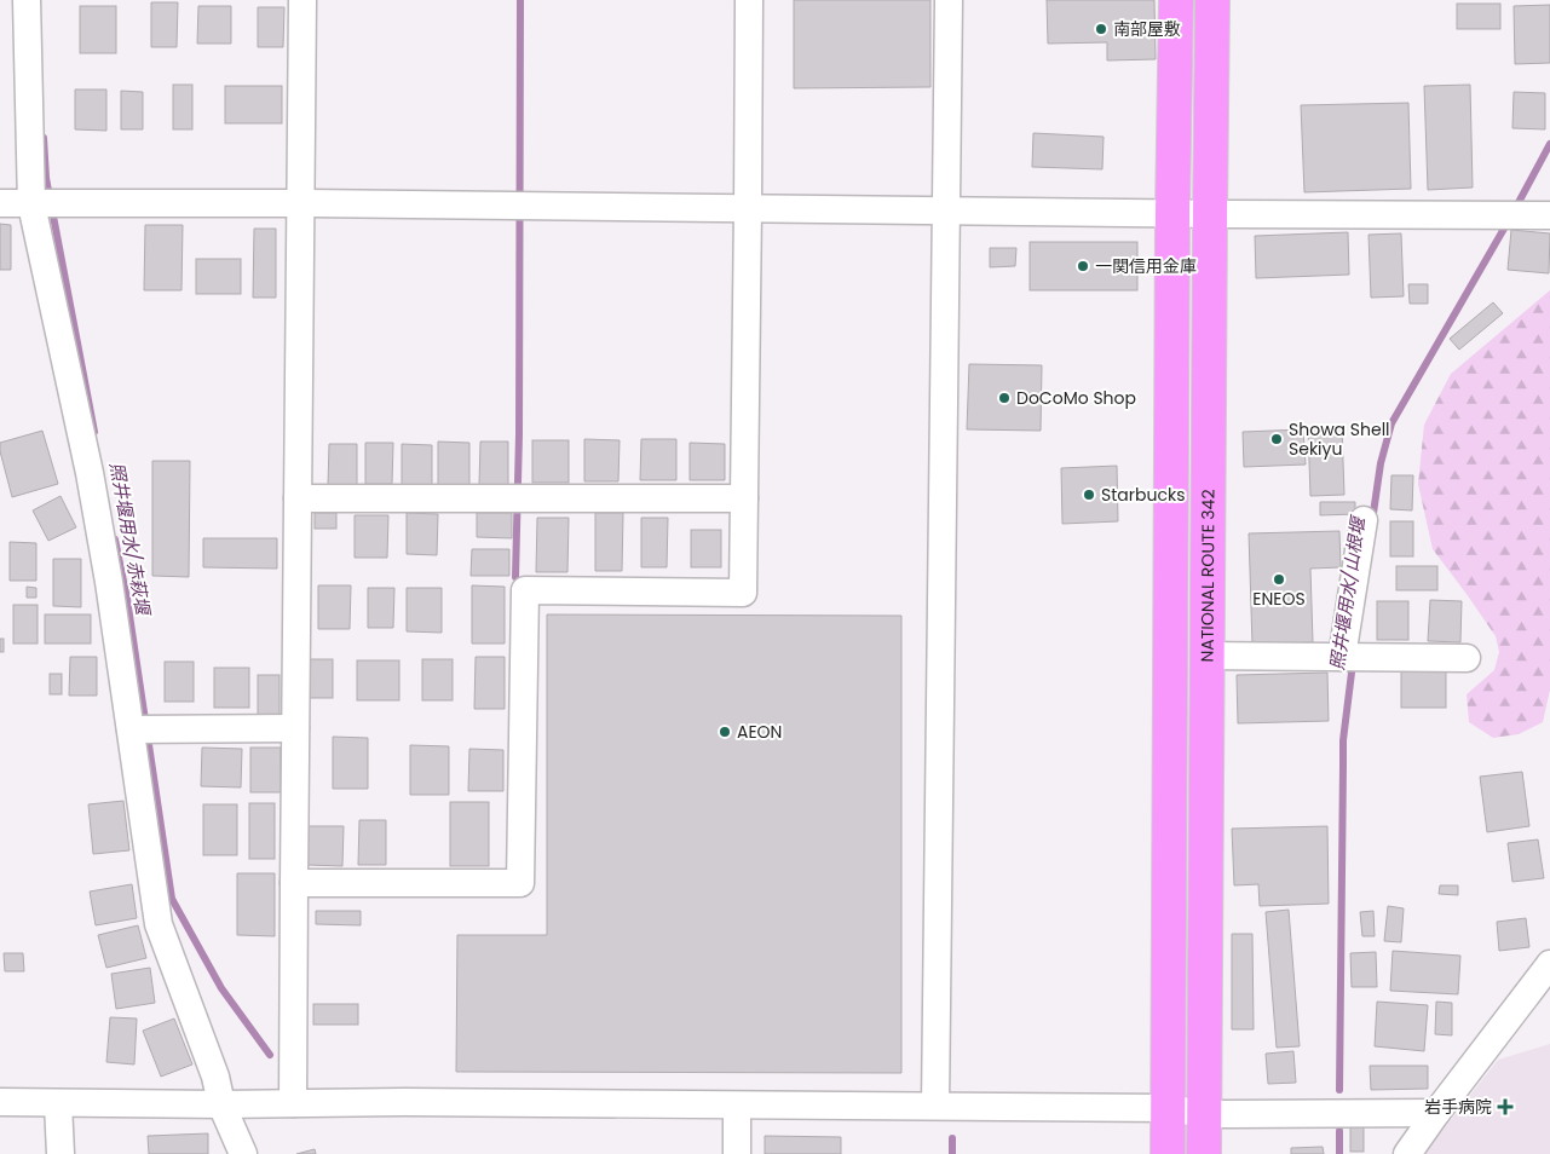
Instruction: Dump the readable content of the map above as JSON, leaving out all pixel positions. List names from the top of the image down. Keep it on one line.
{"streets":{"highway":["NATIONAL ROUTE 342"]},"water":["照井堰用水/赤萩堰","照井堰用水/山根堰"],"places":{"other":["南部屋敷","一関信用金庫","DoCoMo Shop","Showa Shell Sekiyu","Starbucks","ENEOS","AEON"],"health":["岩手病院"]}}
